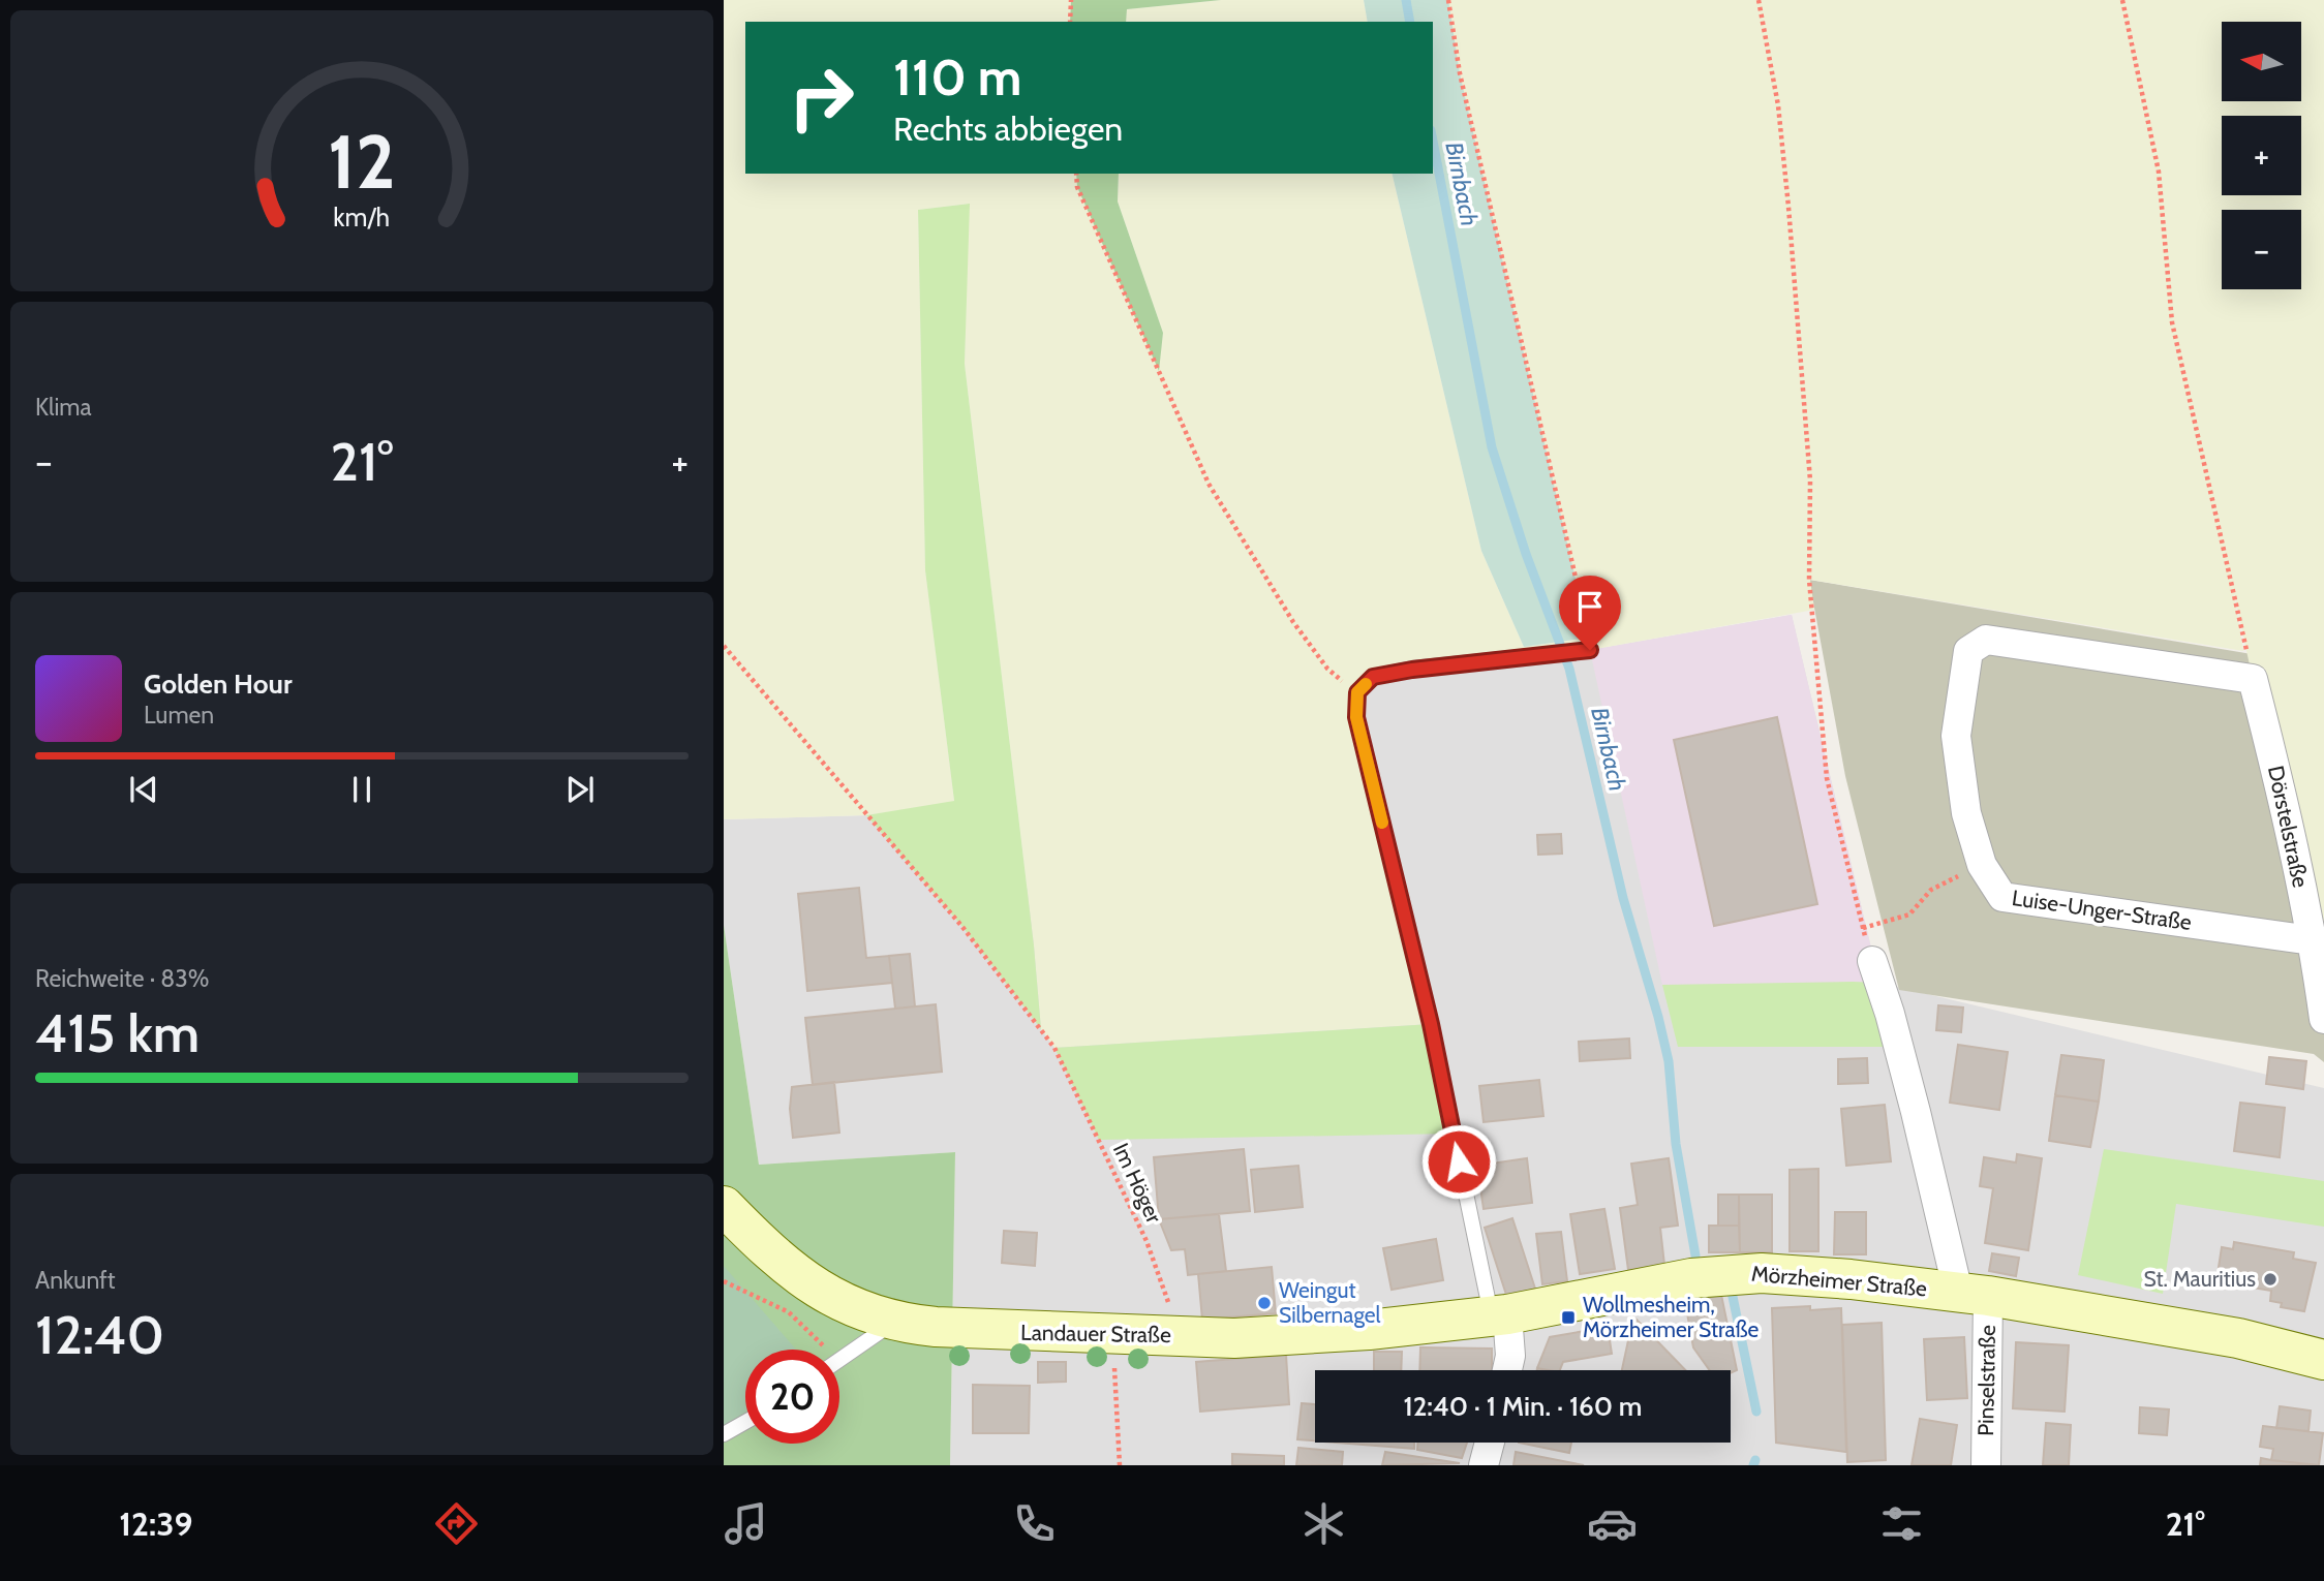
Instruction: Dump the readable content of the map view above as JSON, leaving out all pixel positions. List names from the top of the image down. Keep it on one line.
{"streets":{"main road":["Mörzheimer Straße","Landauer Straße"],"street":["Dörstelstraße","Luise-Unger-Straße","Pinselstraße"],"path":["Im Höger"]},"crossings":[["Dörstelstraße","Luise-Unger-Straße"],["Im Höger","Landauer Straße"],["Mörzheimer Straße","Landauer Straße"],["Mörzheimer Straße","Pinselstraße"]],"water":["Birnbach"],"places":{"other":["St. Mauritius","Weingut Silbernagel"],"transit":["Wollmesheim, Mörzheimer Straße"]},"north":"left","page":{"map_buttons":["+","−"],"turn":["110 m","Rechts abbiegen"],"tile":["Klima",["Reichweite · 83%","415 km"],["Ankunft","12:40"]],"heat":["−","21°","+"],"song":["Golden Hour","Lumen"],"limit":"20","trip":"12:40 · 1 Min. · 160 m","tabs":["12:39","21°"],"gauge":["12","km/h"]}}
